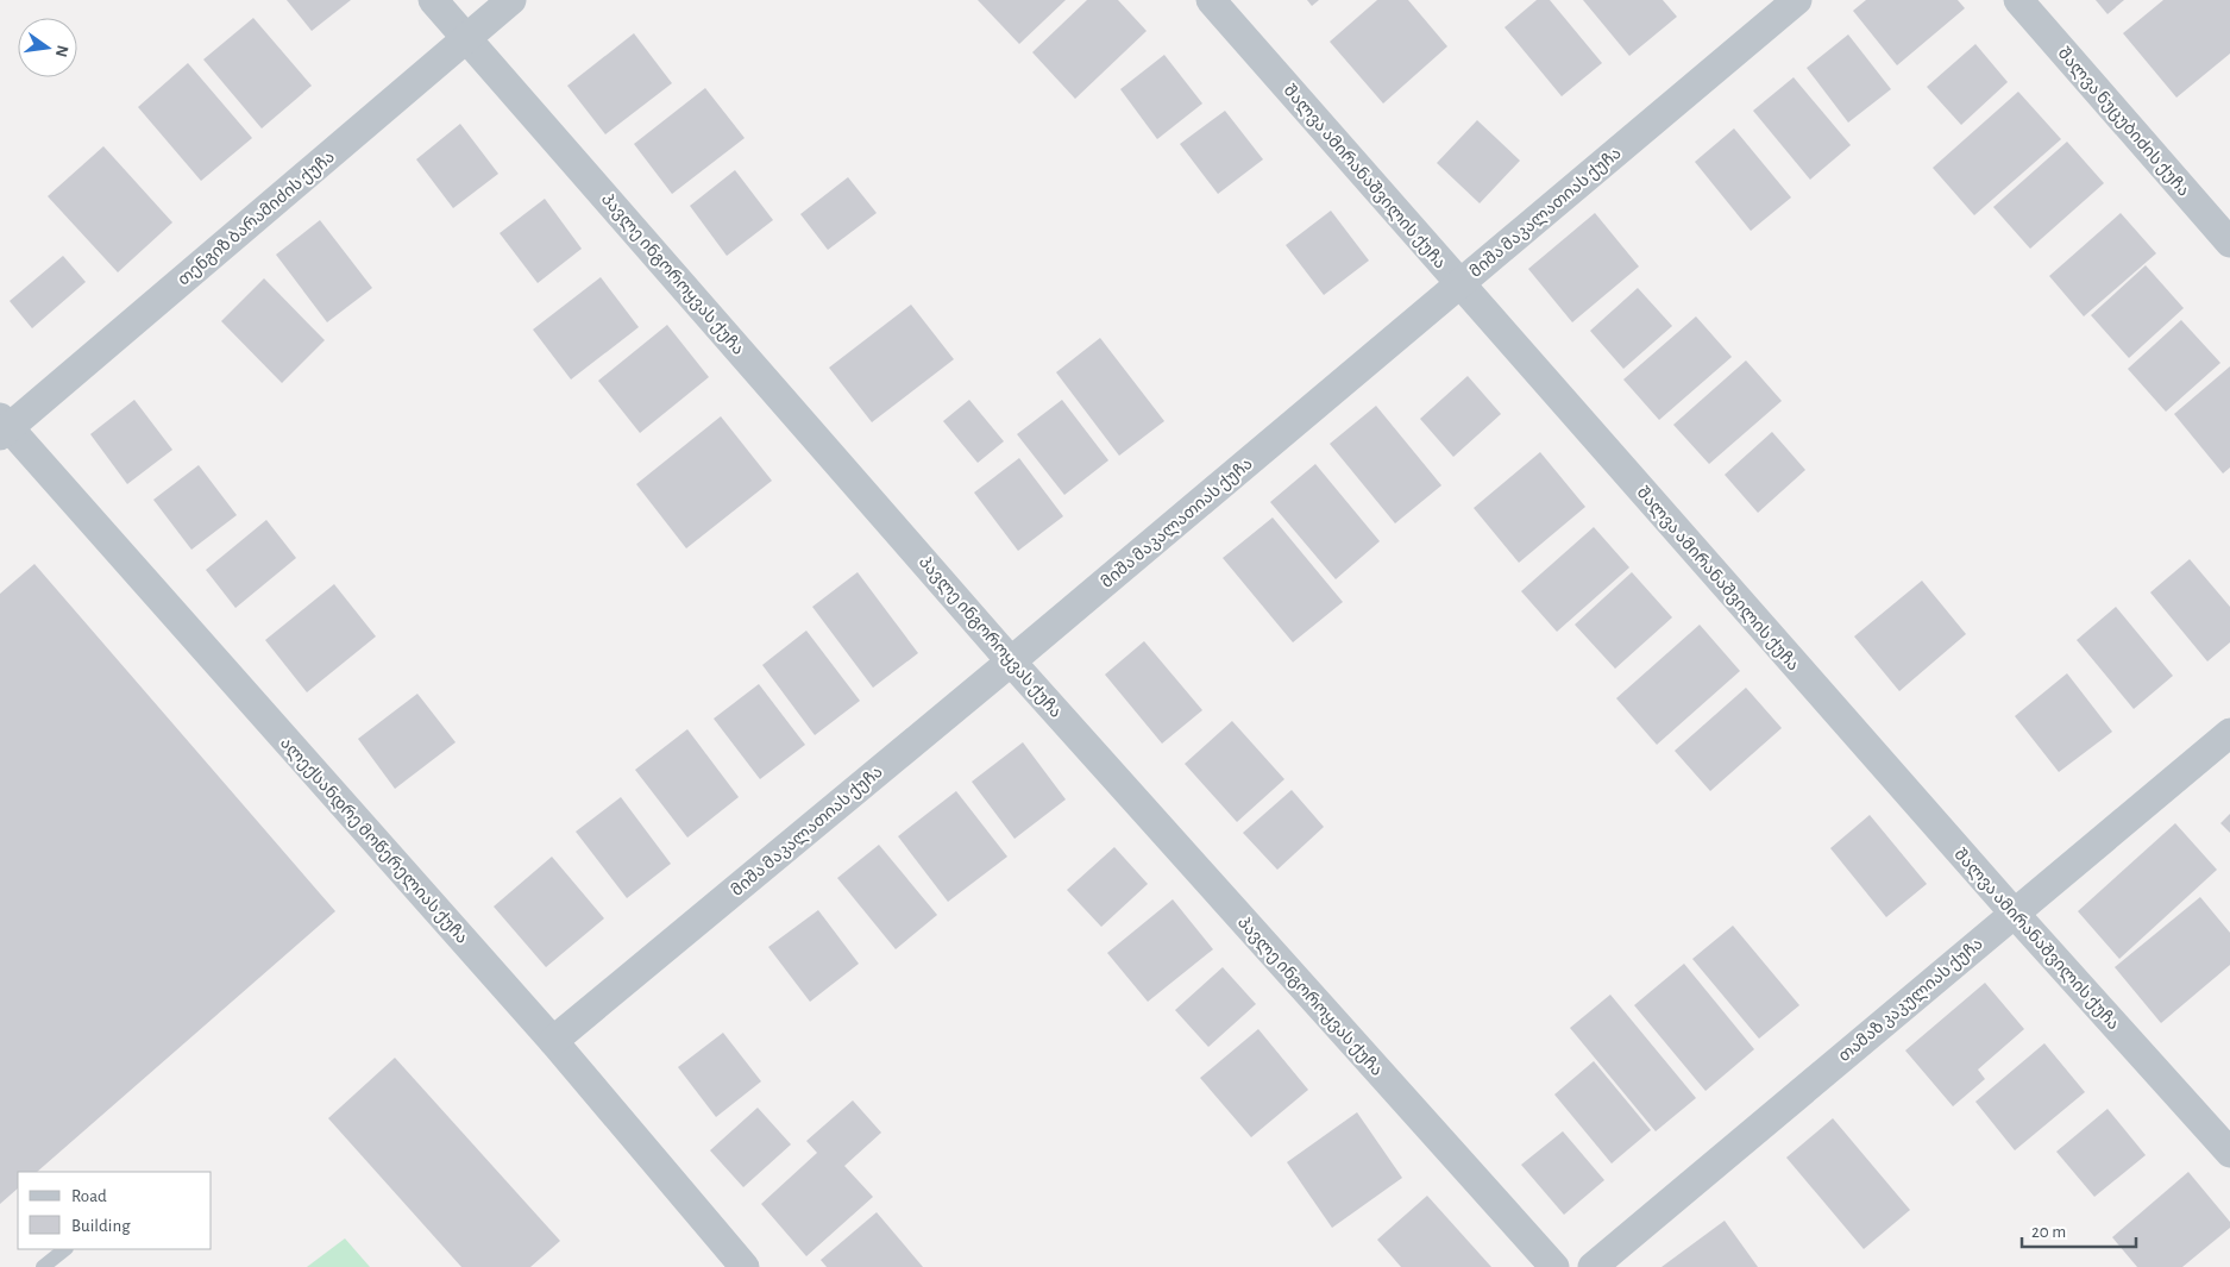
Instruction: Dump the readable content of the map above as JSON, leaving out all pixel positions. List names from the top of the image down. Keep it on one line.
{"streets":{"street":["შალვა ნუცუბიძის ქუჩა","შალვა ამირანაშვილის ქუჩა","მიშა მაკალათიას ქუჩა","თენგიზ ბარამიძის ქუჩა","პავლე ინგოროყვას ქუჩა","ალექსანდრე მოწერელიას ქუჩა","თამაზ კაკულიას ქუჩა"]},"crossings":[["შალვა ამირანაშვილის ქუჩა","მიშა მაკალათიას ქუჩა"],["შალვა ამირანაშვილის ქუჩა","თამაზ კაკულიას ქუჩა"],["მიშა მაკალათიას ქუჩა","პავლე ინგოროყვას ქუჩა"],["მიშა მაკალათიას ქუჩა","ალექსანდრე მოწერელიას ქუჩა"],["თენგიზ ბარამიძის ქუჩა","პავლე ინგოროყვას ქუჩა"],["თენგიზ ბარამიძის ქუჩა","ალექსანდრე მოწერელიას ქუჩა"]],"legend":["Road","Building"],"scale_bar":"20 m","north":"right"}
